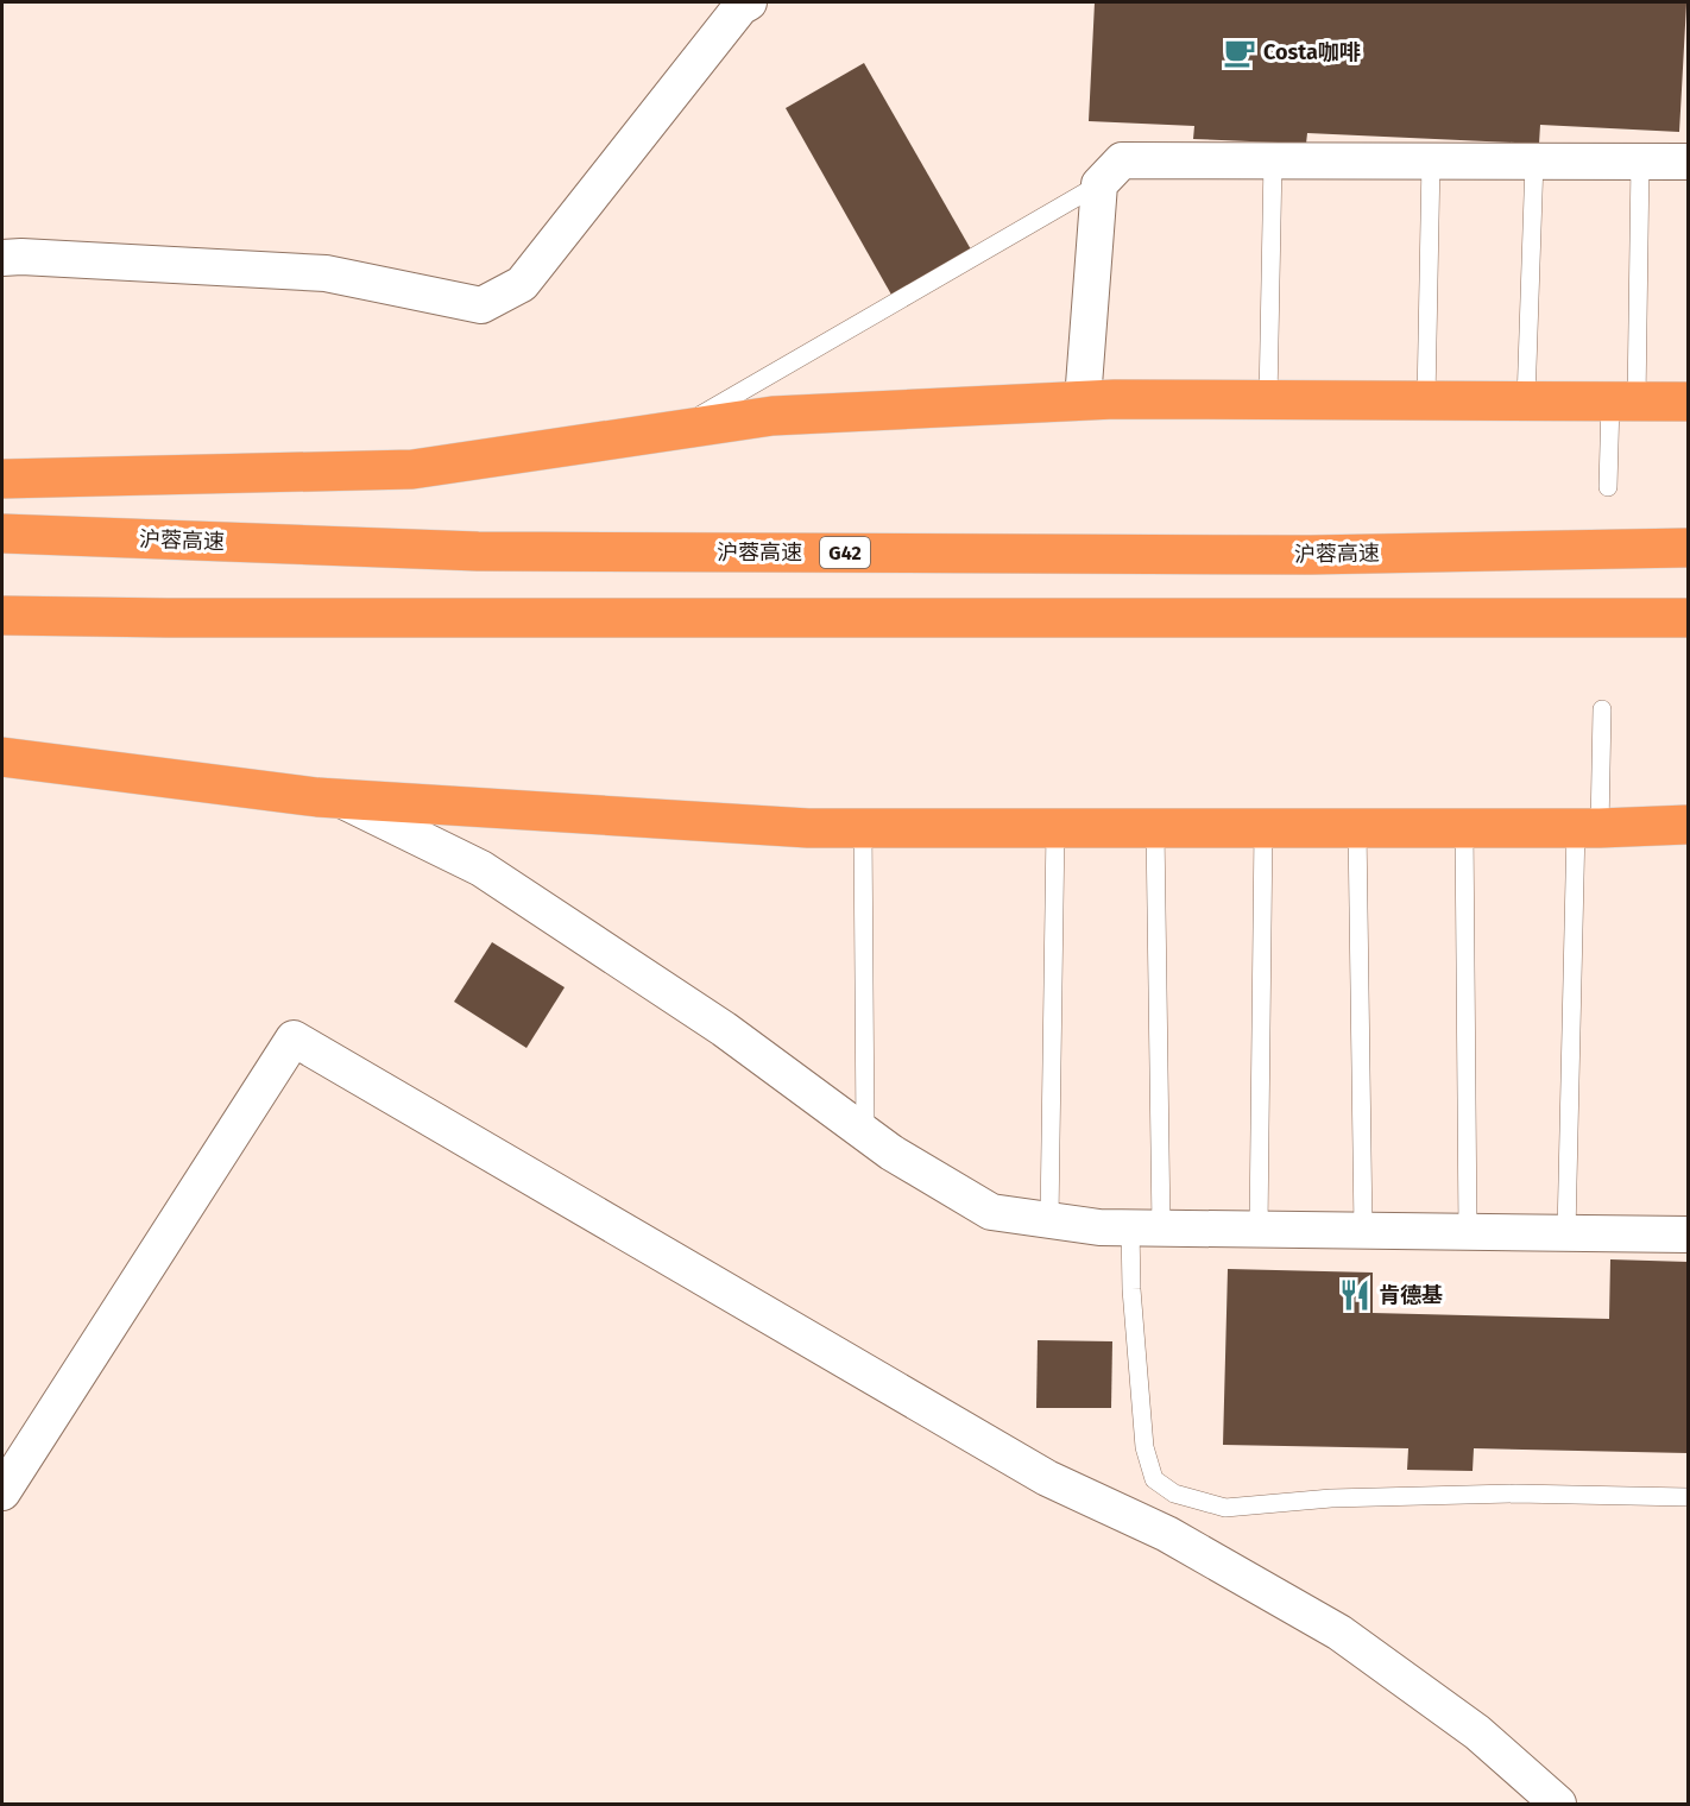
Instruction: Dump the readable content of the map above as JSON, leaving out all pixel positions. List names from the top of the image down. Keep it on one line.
{"streets":{"highway":["沪蓉高速","G42"]},"places":{"cafe":["Costa咖啡"],"restaurant":["肯德基"]}}
